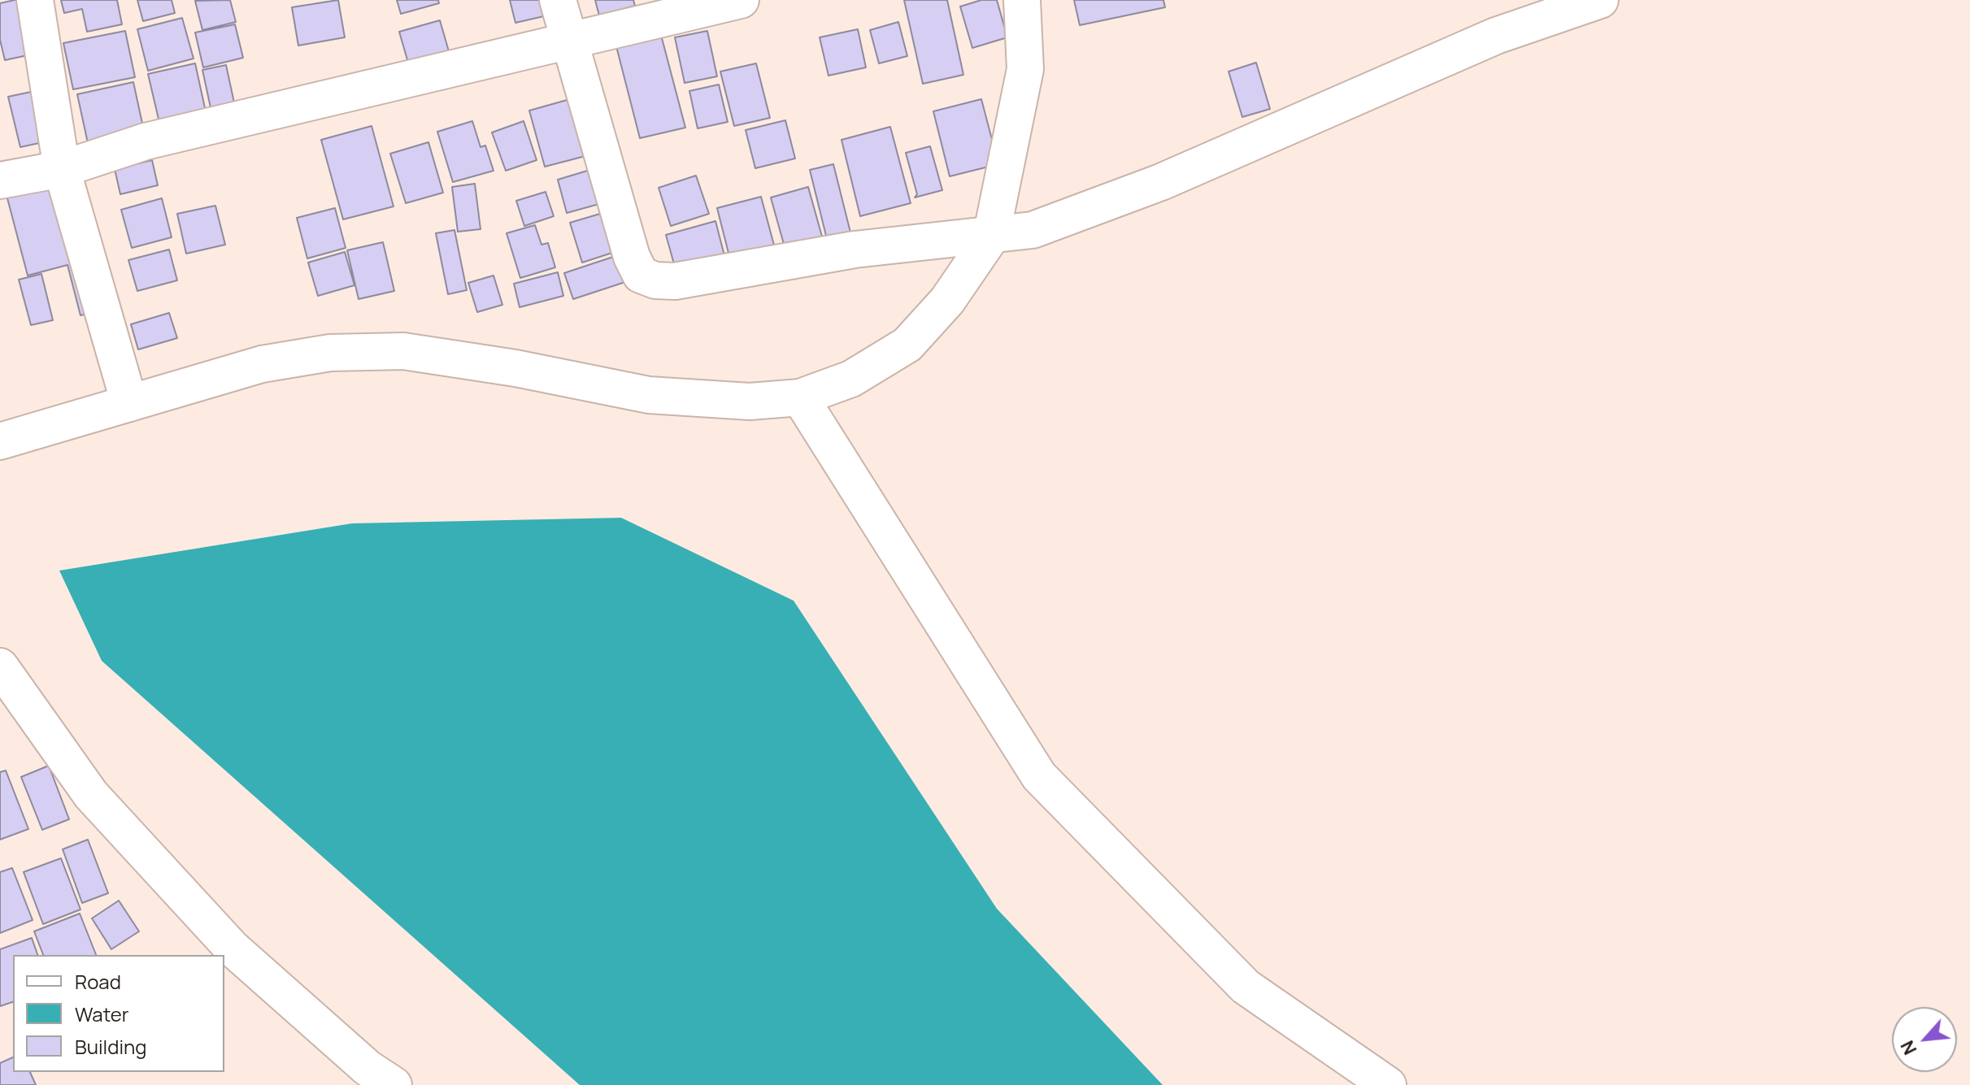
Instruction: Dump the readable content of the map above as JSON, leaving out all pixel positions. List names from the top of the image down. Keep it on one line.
{"legend":["Road","Water","Building"],"north":"bottom left"}
